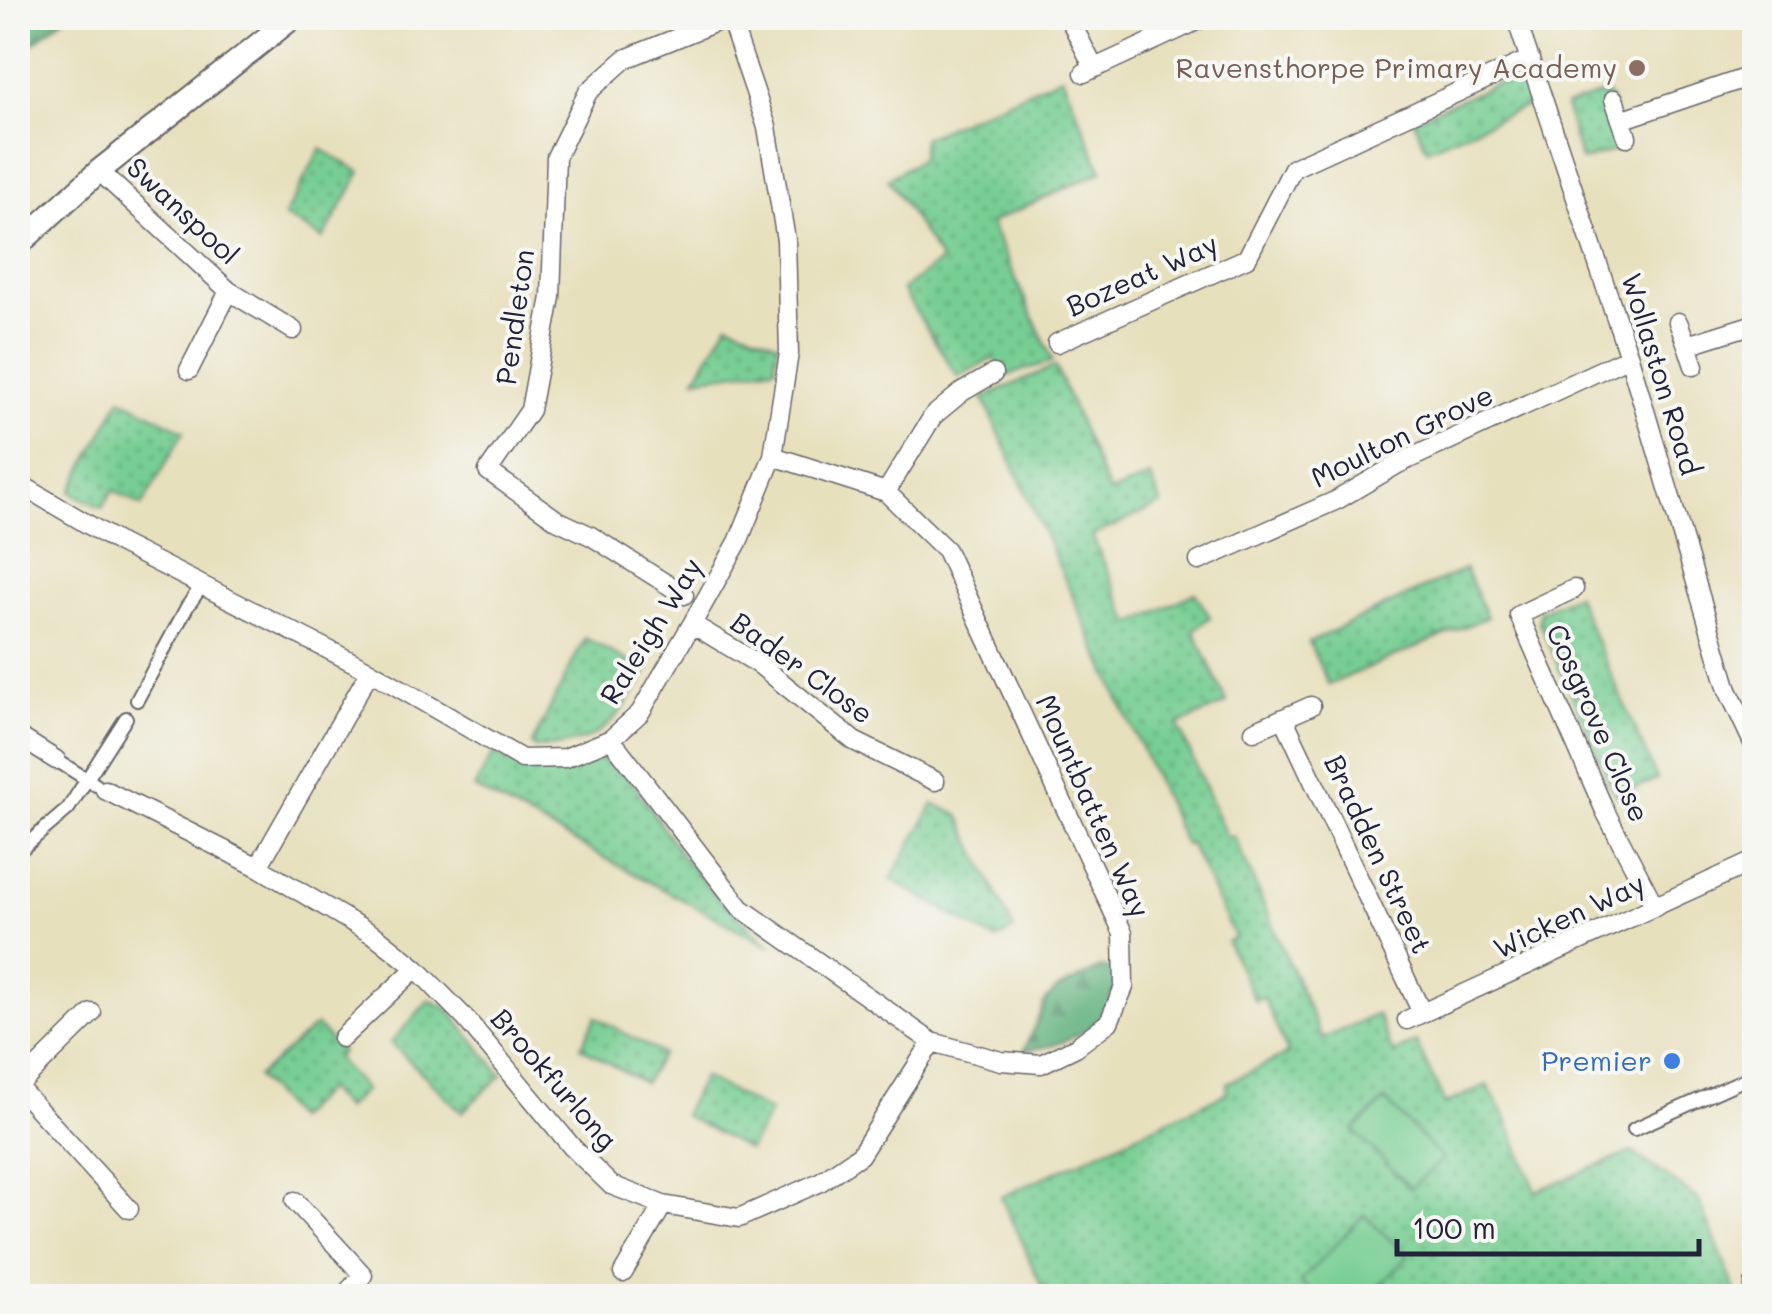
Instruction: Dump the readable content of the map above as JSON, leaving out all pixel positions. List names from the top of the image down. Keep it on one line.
{"streets":{"street":["Swanspool","Bozeat Way","Pendleton","Wollaston Road","Moulton Grove","Raleigh Way","Bader Close","Cosgrove Close","Mountbatten Way","Bradden Street","Wicken Way","Brookfurlong"]},"crossings":[["Bozeat Way","Wollaston Road"],["Pendleton","Raleigh Way"],["Wollaston Road","Moulton Grove"],["Raleigh Way","Bader Close"],["Raleigh Way","Mountbatten Way"],["Cosgrove Close","Wicken Way"],["Mountbatten Way","Brookfurlong"],["Bradden Street","Wicken Way"]],"places":["Ravensthorpe Primary Academy","Premier"],"scale_bar":"100 m"}
